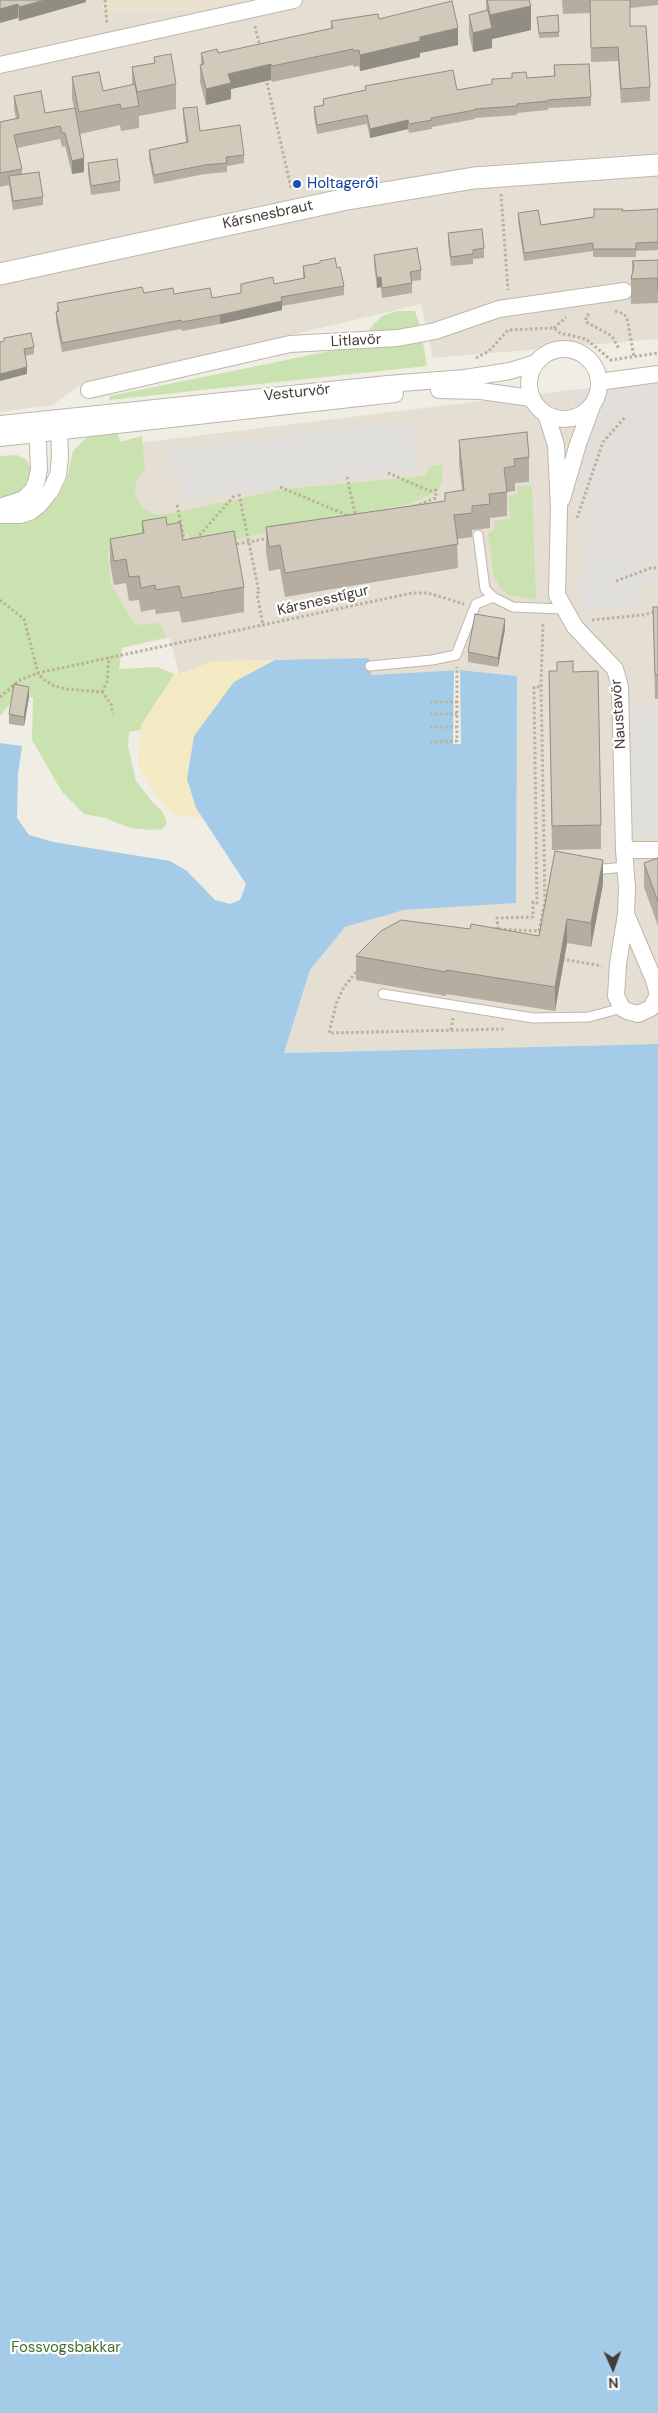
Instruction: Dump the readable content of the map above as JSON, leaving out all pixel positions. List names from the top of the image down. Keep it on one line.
{"streets":{"street":["Kársnesbraut","Litlavör","Vesturvör","Naustavör"],"path":["Kársnesstígur"]},"crossings":[["Vesturvör","Naustavör"]],"parks":["Fossvogsbakkar"],"places":["Holtagerði"],"north":"bottom"}
